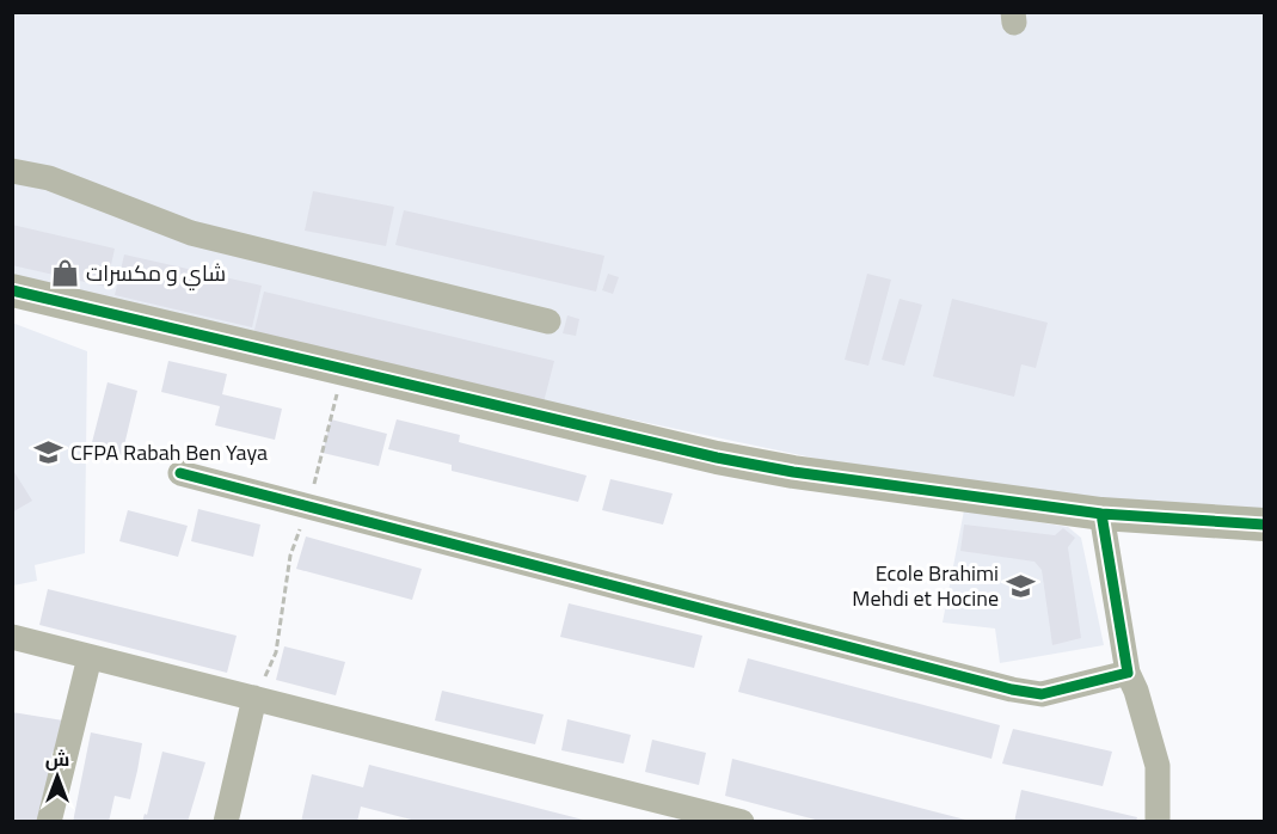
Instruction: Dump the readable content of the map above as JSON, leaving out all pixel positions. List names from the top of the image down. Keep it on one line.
{"places":{"shop":["شاي و مكسرات"],"school or university":["CFPA Rabah Ben Yaya","Ecole Brahimi Mehdi et Hocine"]},"north":"top"}
